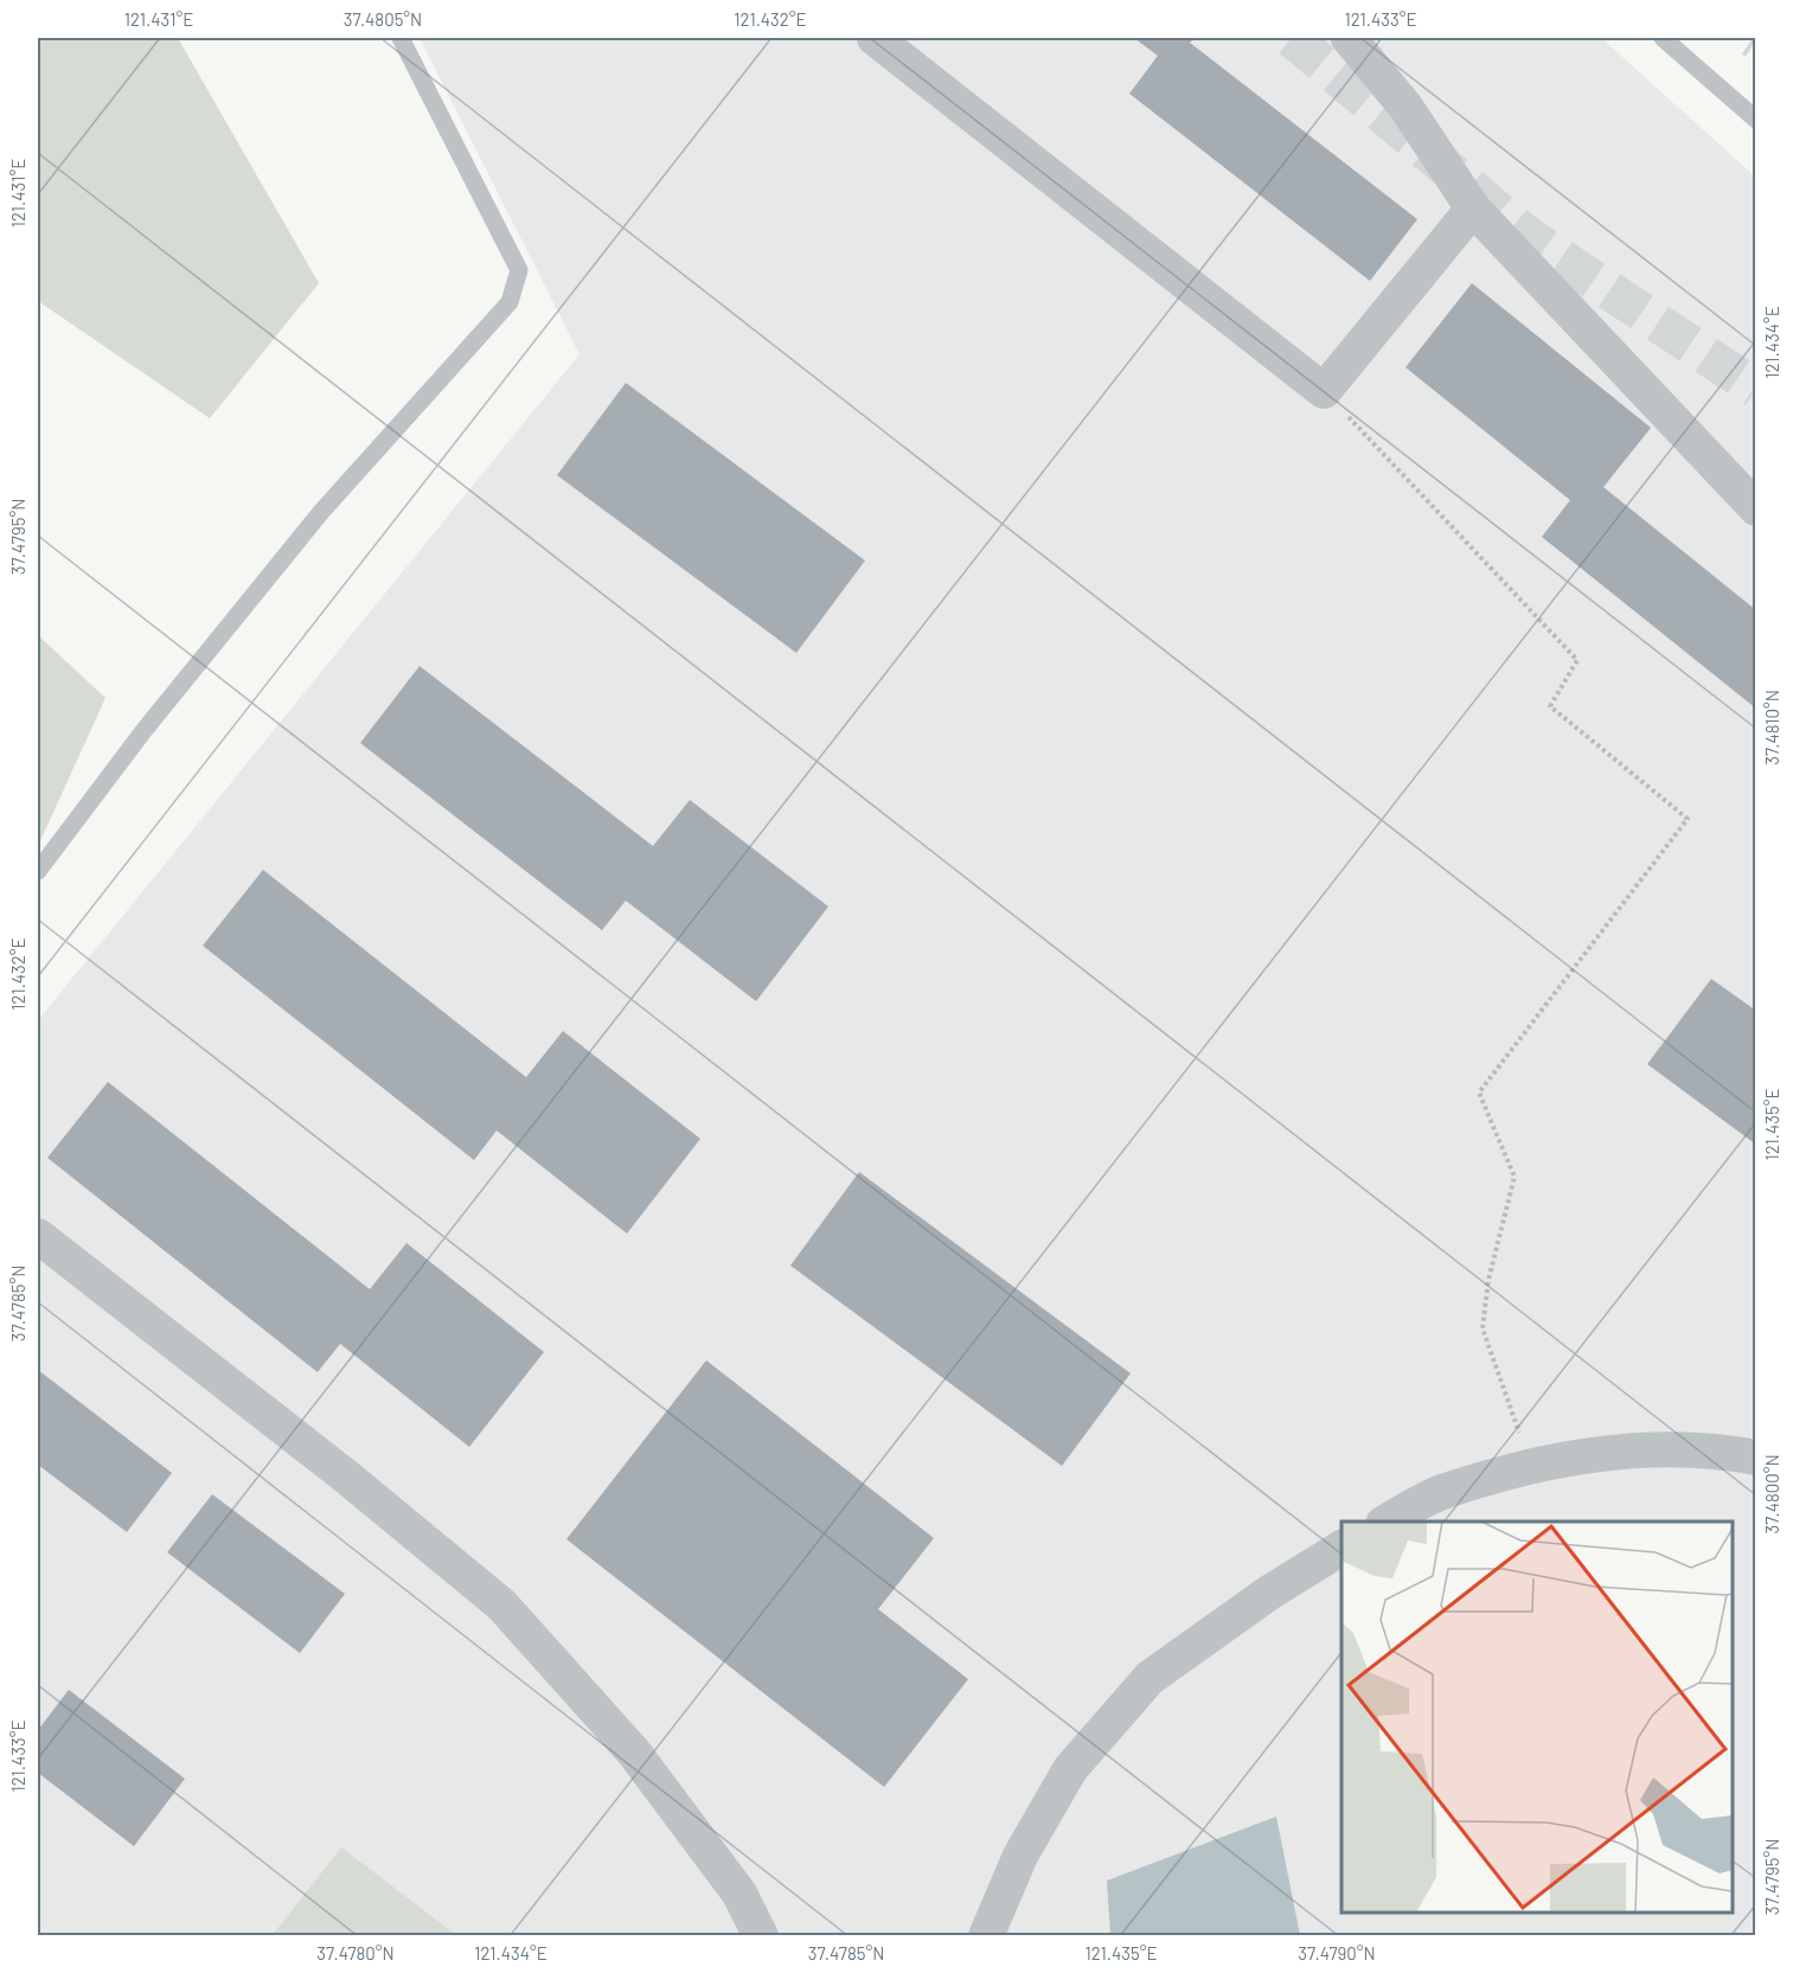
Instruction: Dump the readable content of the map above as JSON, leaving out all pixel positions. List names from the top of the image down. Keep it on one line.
{"coordinates":["121.431°E","37.4805°N","121.432°E","121.433°E","121.434°E","37.4795°N","37.4810°N","121.435°E","37.4785°N","37.4800°N","37.4780°N","37.4790°N"]}
